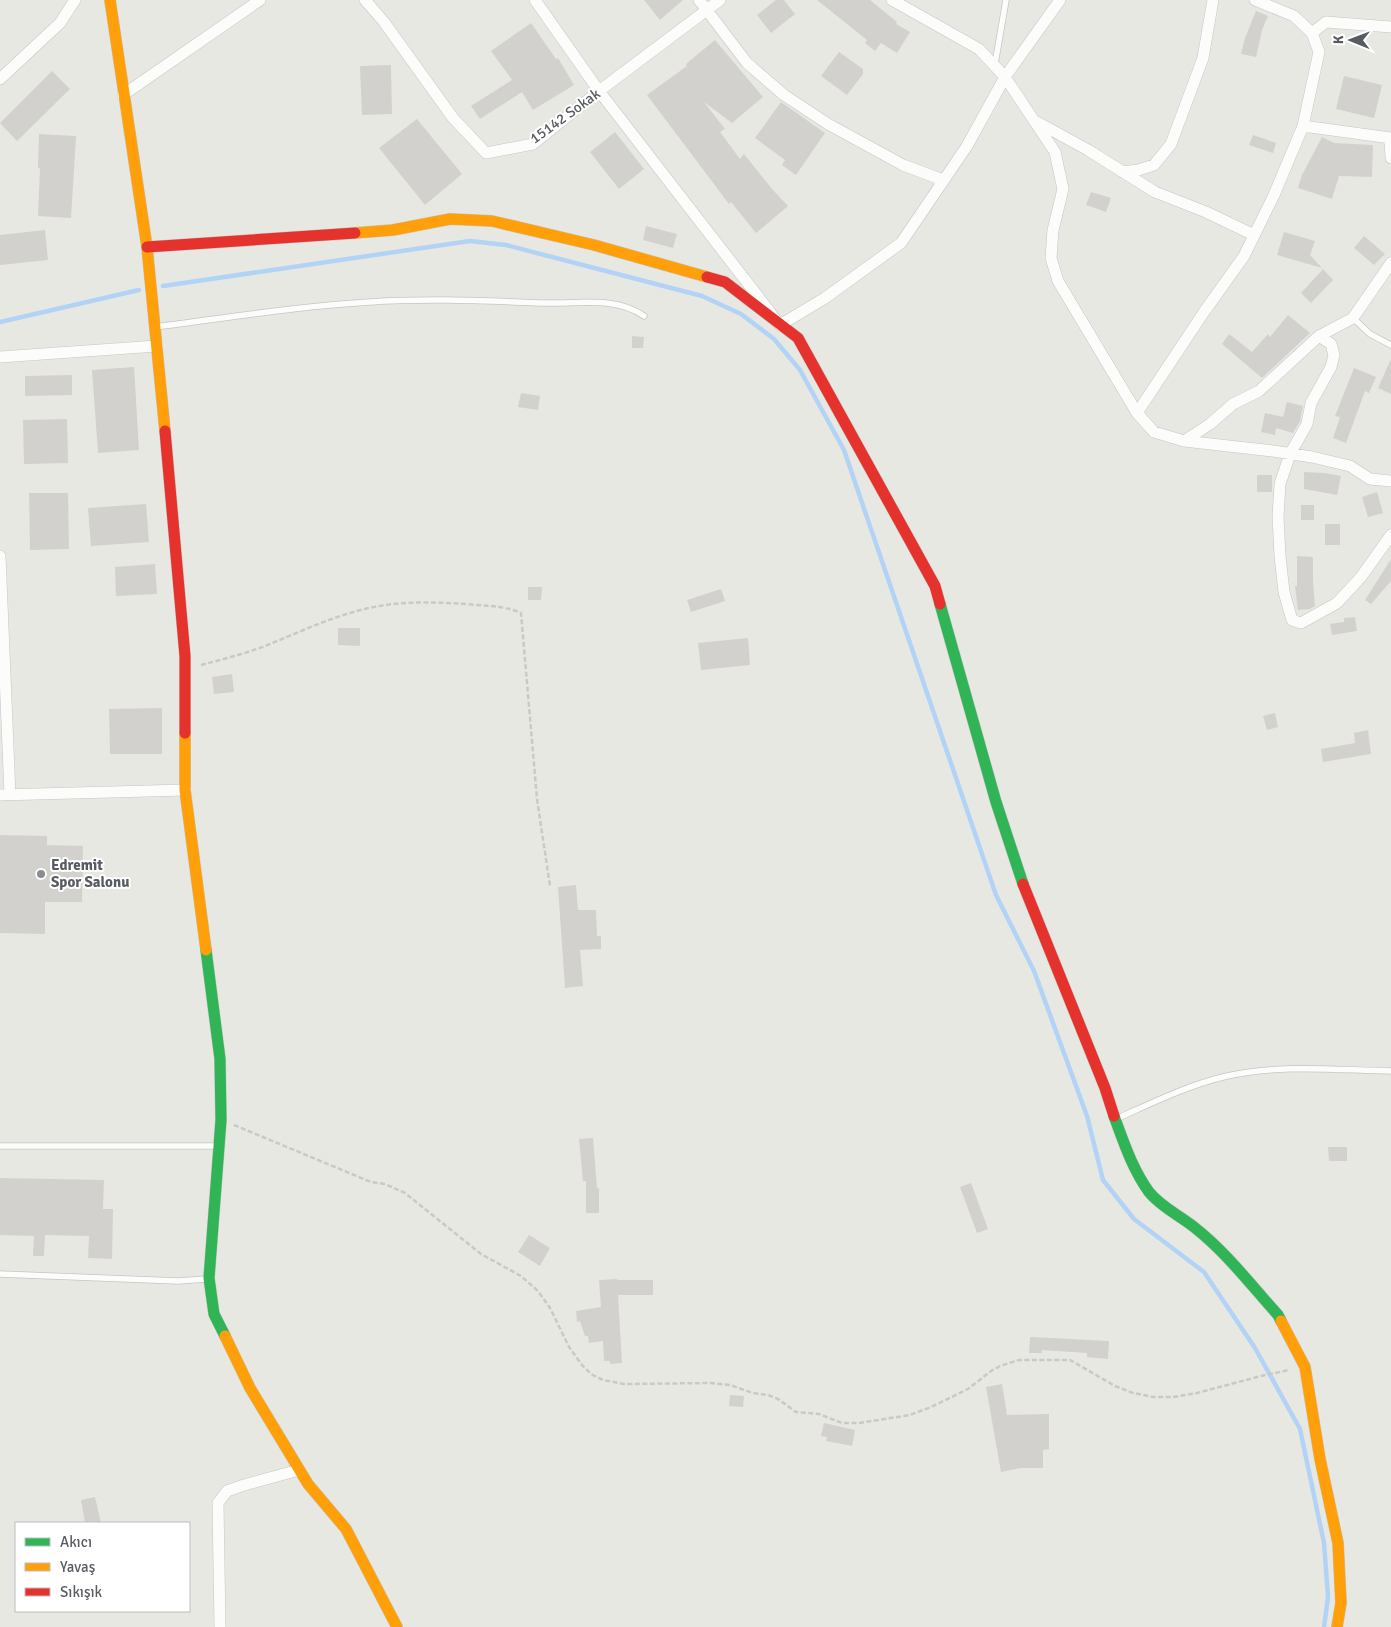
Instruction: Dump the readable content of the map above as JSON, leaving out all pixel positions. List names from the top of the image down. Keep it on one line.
{"streets":{"street":["15142 Sokak"]},"places":["Edremit Spor Salonu"],"legend":["Akıcı","Yavaş","Sıkışık"],"north":"left"}
